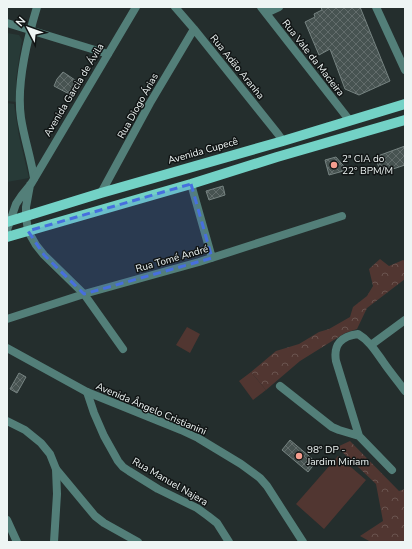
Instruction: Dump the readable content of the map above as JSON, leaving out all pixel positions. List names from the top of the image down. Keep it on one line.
{"streets":{"main road":["Avenida Cupecê"],"street":["Rua Vale da Macieira","Rua Adão Aranha","Avenida Garcia de Ávila","Rua Diogo Árias","Rua Tomé André","Avenida Ângelo Cristianini","Rua Manuel Najera"]},"crossings":[["Rua Vale da Macieira","Avenida Cupecê"],["Rua Adão Aranha","Rua Diogo Árias"],["Rua Adão Aranha","Avenida Cupecê"],["Avenida Garcia de Ávila","Avenida Cupecê"],["Rua Diogo Árias","Avenida Cupecê"],["Avenida Ângelo Cristianini","Rua Manuel Najera"]],"places":["2ª CIA do 22º BPM/M","98º DP - Jardim Miriam"],"north":"top left"}
